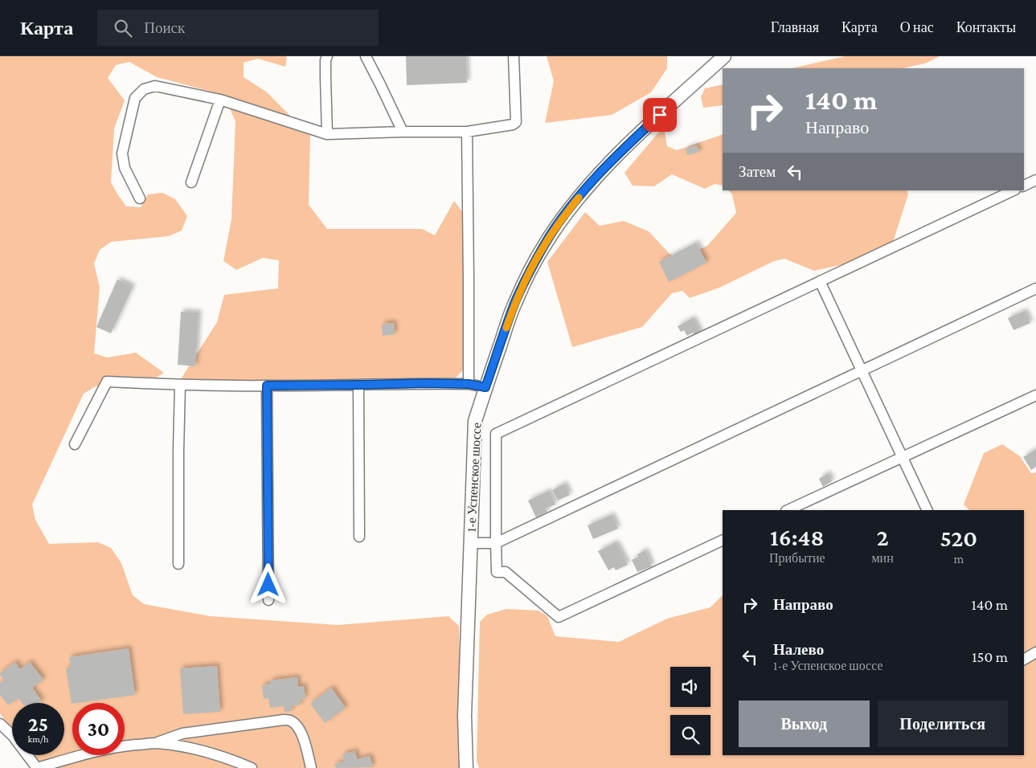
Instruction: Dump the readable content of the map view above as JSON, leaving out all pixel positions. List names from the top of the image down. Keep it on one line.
{"streets":{"main road":["1-е Успенское шоссе"]},"page":{"header":"Карта","search":"Поиск","nav":["Главная","Карта","О нас","Контакты"],"turn":["140 m","Направо"],"then":"Затем","eta":["16:48","Прибытие","2","мин","520","m"],"list":[{"name":"Направо","value":"140 m"},{"name":"Налево","note":"1-е Успенское шоссе","value":"150 m"}],"buttons":["Выход","Поделиться"],"speed":"25 km/h","limit":"30"}}
